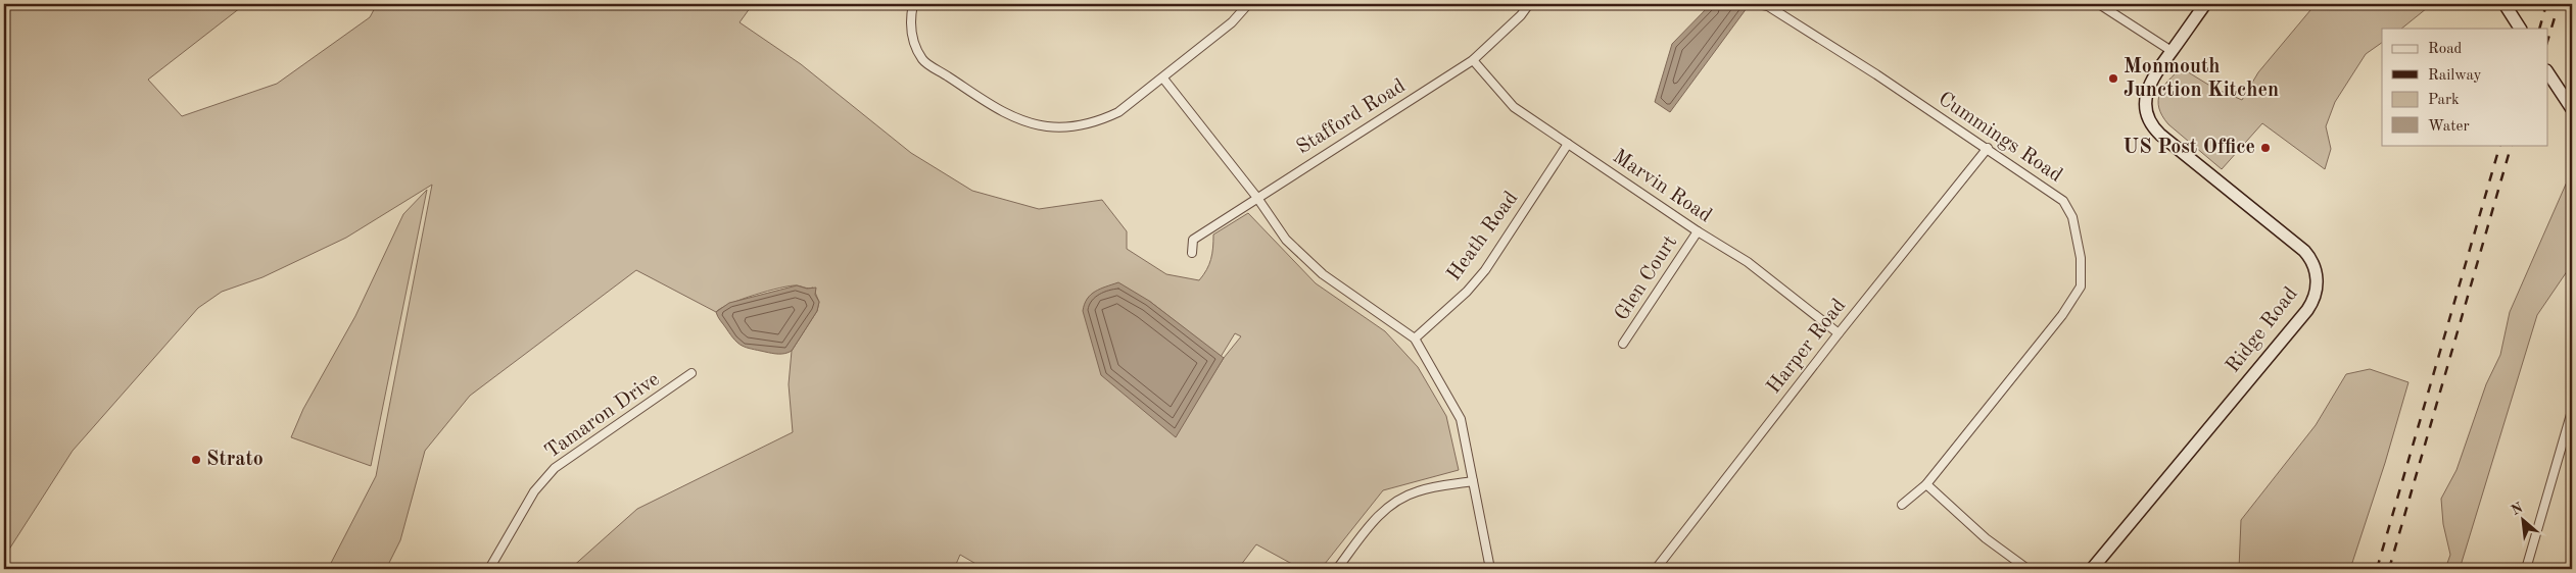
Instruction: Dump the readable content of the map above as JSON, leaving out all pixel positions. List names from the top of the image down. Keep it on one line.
{"streets":{"street":["Stafford Road","Cummings Road","Marvin Road","Heath Road","Glen Court","Ridge Road","Harper Road","Tamaron Drive"]},"crossings":[["Stafford Road","Marvin Road"],["Cummings Road","Harper Road"],["Marvin Road","Heath Road"],["Marvin Road","Glen Court"],["Marvin Road","Harper Road"]],"places":["Monmouth Junction Kitchen","US Post Office","Strato"],"legend":["Road","Railway","Park","Water"],"north":"top left"}
